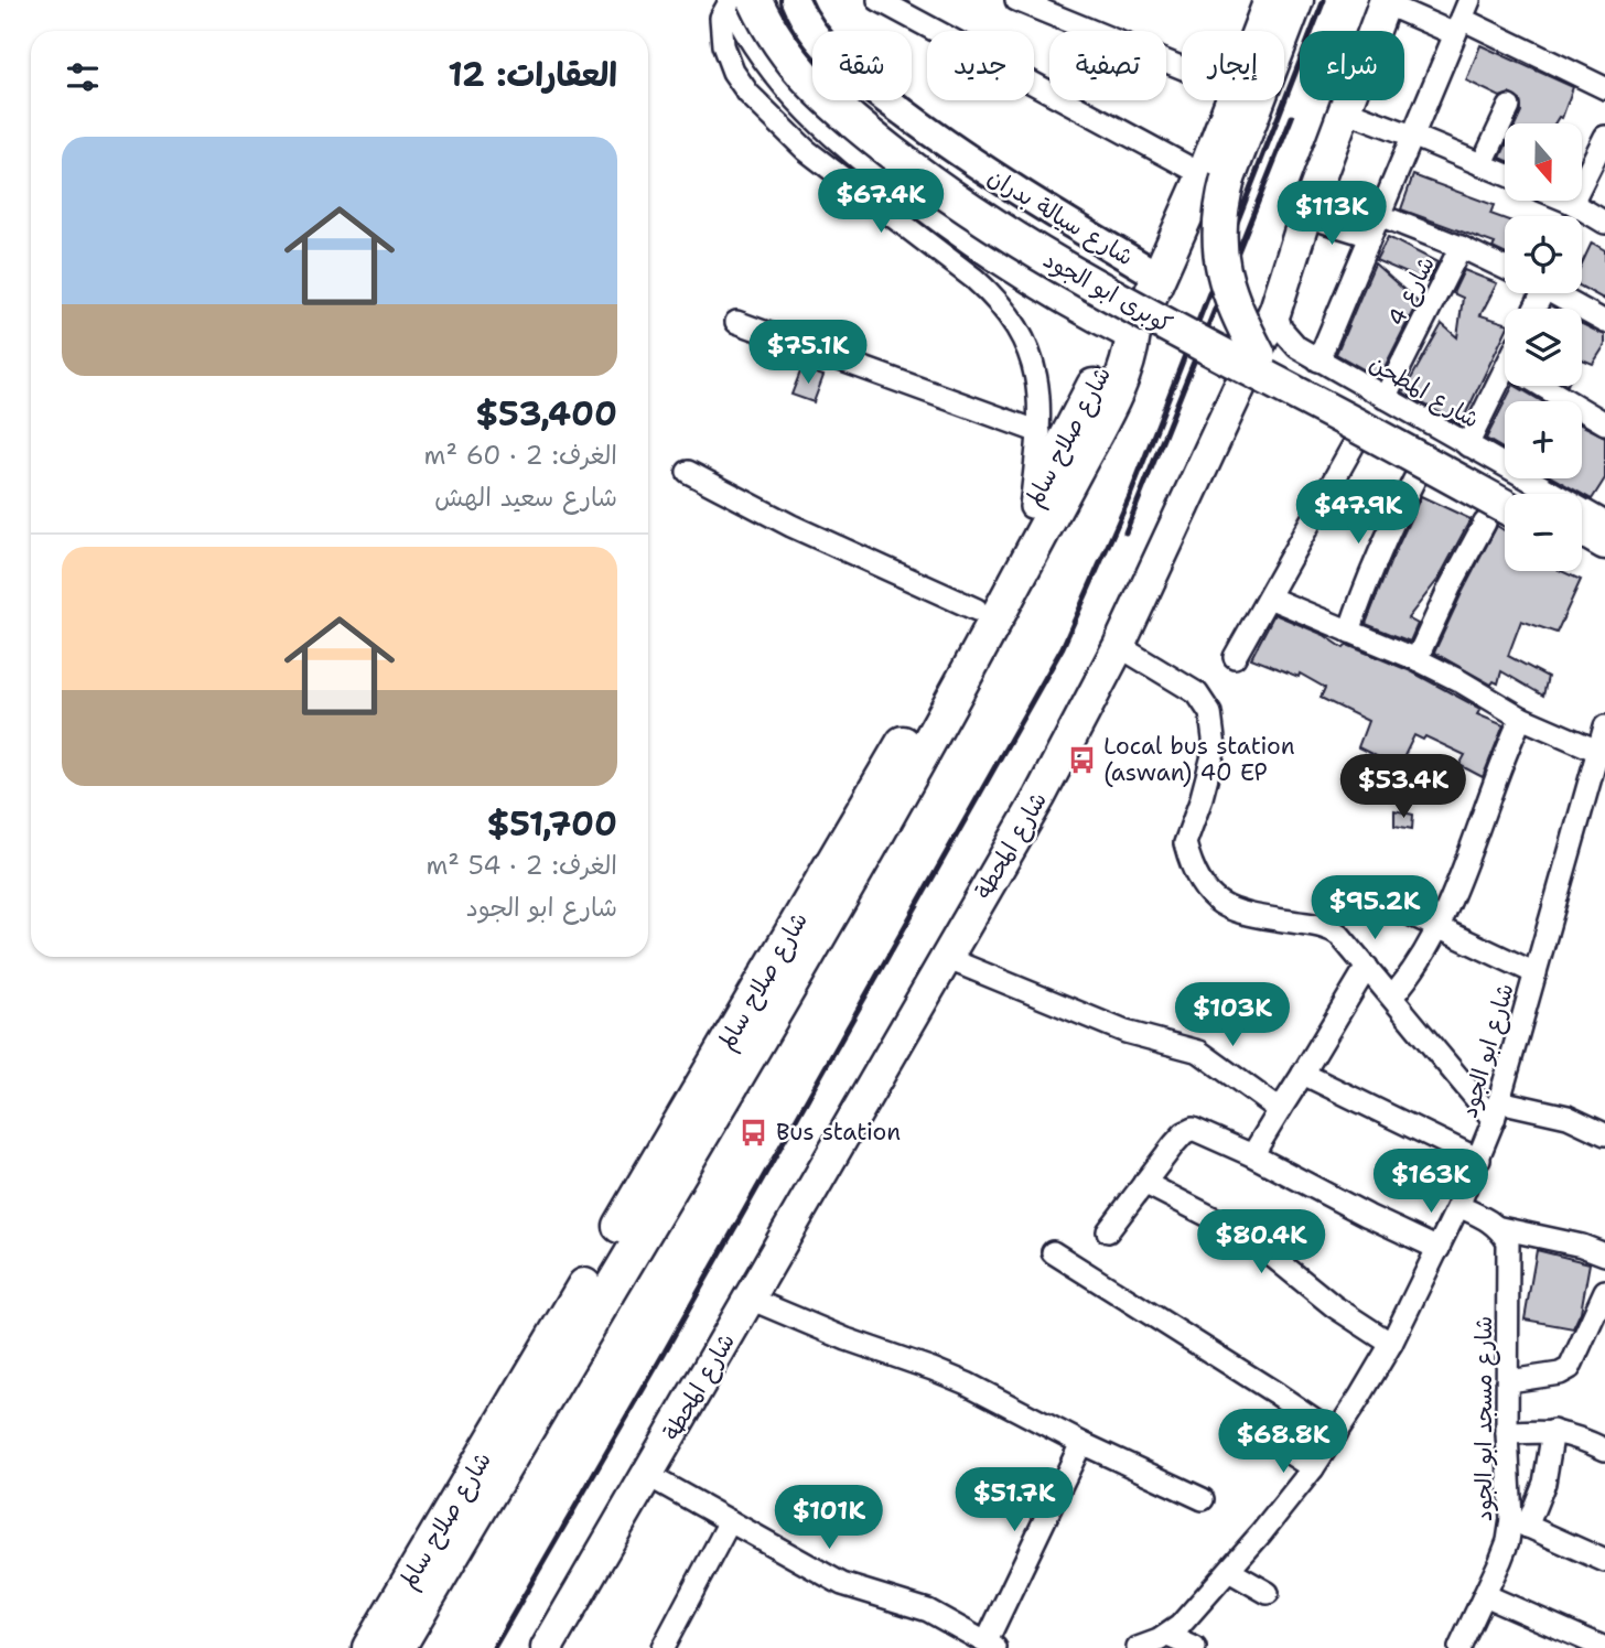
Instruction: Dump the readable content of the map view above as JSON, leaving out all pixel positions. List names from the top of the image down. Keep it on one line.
{"streets":{"main road":["كوبرى ابو الجود","شارع صلاح سالم","شارع المحطة"],"street":["شارع سيالة بدران","شارع 4","شارع المطحن","شارع ابو الجود","شارع مسجد ابو الجود"]},"crossings":[["شارع 4","شارع المطحن"],["شارع المطحن","شارع المحطة"]],"places":{"bus stop":["Local bus station (aswan) 40 EP","Bus station"]},"north":"bottom","page":{"chip":["شراء","إيجار","تصفية","جديد","شقة"],"heading":"العقارات: 12","map_buttons":["+","−"],"list":[{"name":"$53,400","note":"الغرف: 2 · 60 m² · شارع سعيد الهش"},{"name":"$51,700","note":"الغرف: 2 · 54 m² · شارع ابو الجود"}],"price":["$67.4K","$113K","$75.1K","$47.9K","$53.4K","$95.2K","$103K","$163K","$80.4K","$68.8K","$51.7K","$101K"]}}
